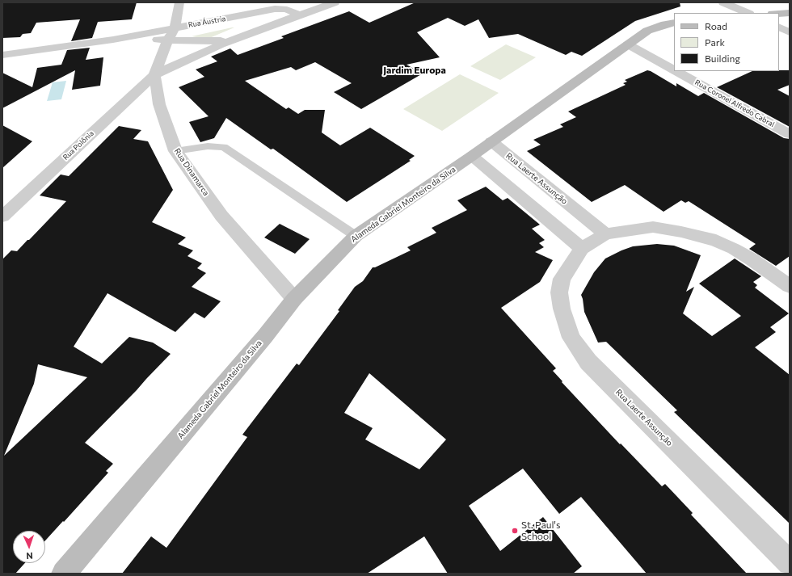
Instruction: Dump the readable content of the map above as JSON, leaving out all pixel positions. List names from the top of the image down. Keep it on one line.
{"streets":{"street":["Rua Áustria","Rua Coronel Alfredo Cabral","Rua Polônia","Rua Dinamarca","Rua Laerte Assunção","Alameda Gabriel Monteiro da Silva"]},"crossings":[["Rua Áustria","Rua Polônia"],["Rua Áustria","Rua Dinamarca"],["Rua Coronel Alfredo Cabral","Alameda Gabriel Monteiro da Silva"],["Rua Polônia","Rua Dinamarca"],["Rua Dinamarca","Alameda Gabriel Monteiro da Silva"],["Rua Laerte Assunção","Alameda Gabriel Monteiro da Silva"]],"districts":["Jardim Europa"],"places":["St. Paul's School"],"legend":["Road","Park","Building"],"north":"bottom"}
